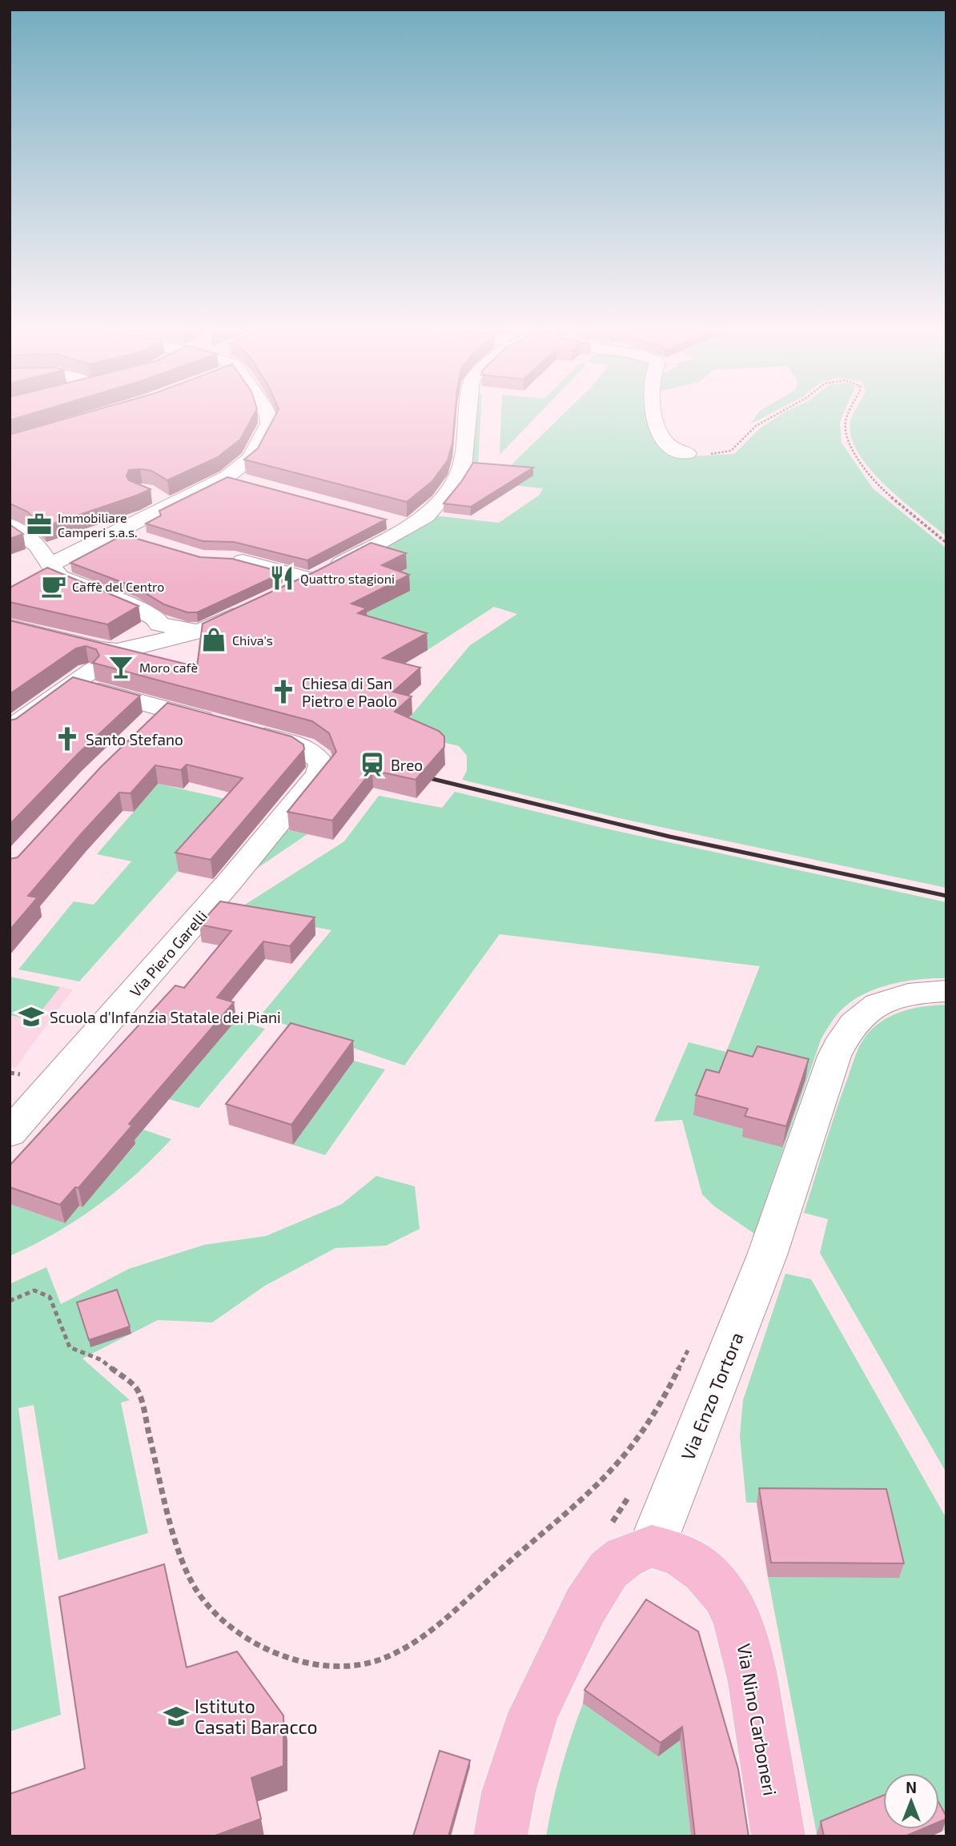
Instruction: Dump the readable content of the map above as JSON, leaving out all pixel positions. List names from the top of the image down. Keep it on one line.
{"streets":{"main road":["Via Nino Carboneri"],"street":["Via Piero Garelli","Via Enzo Tortora"]},"crossings":[["Via Enzo Tortora","Via Nino Carboneri"]],"places":{"office":["Immobiliare Camperi s.a.s."],"restaurant":["Quattro stagioni"],"cafe":["Caffè del Centro"],"shop":["Chiva's"],"bar":["Moro cafè"],"church":["Chiesa di San Pietro e Paolo","Santo Stefano"],"station":["Breo"],"school or university":["Scuola d'Infanzia Statale dei Piani","Istituto Casati Baracco"]},"north":"top"}
